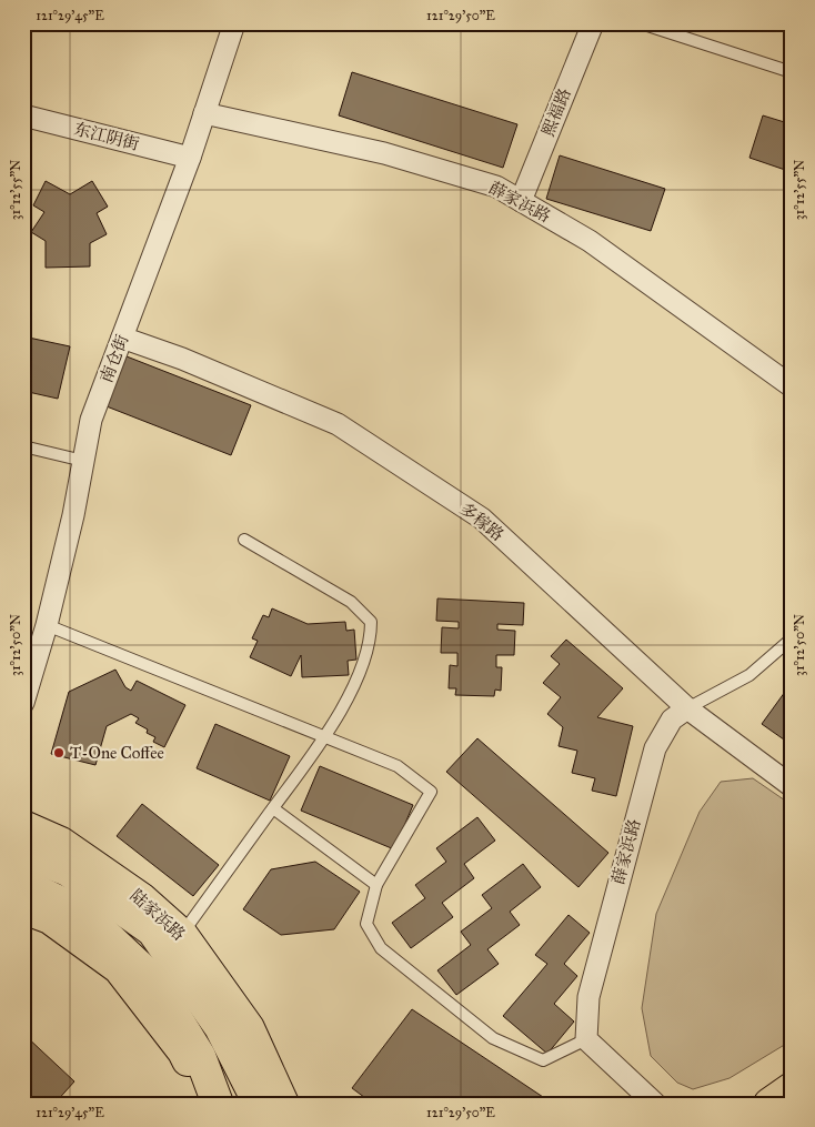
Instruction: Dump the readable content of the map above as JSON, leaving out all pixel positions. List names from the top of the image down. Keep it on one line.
{"streets":{"main road":["陆家浜路"],"street":["熙福路","东江阴街","薛家浜路","南仓街","多稼路"]},"crossings":[["熙福路","薛家浜路"],["东江阴街","南仓街"],["薛家浜路","南仓街"],["薛家浜路","多稼路"],["南仓街","多稼路"]],"places":["T-One Coffee"],"coordinates":["121°29'45\"E","121°29'50\"E","31°12'55\"N","31°12'50\"N"]}
